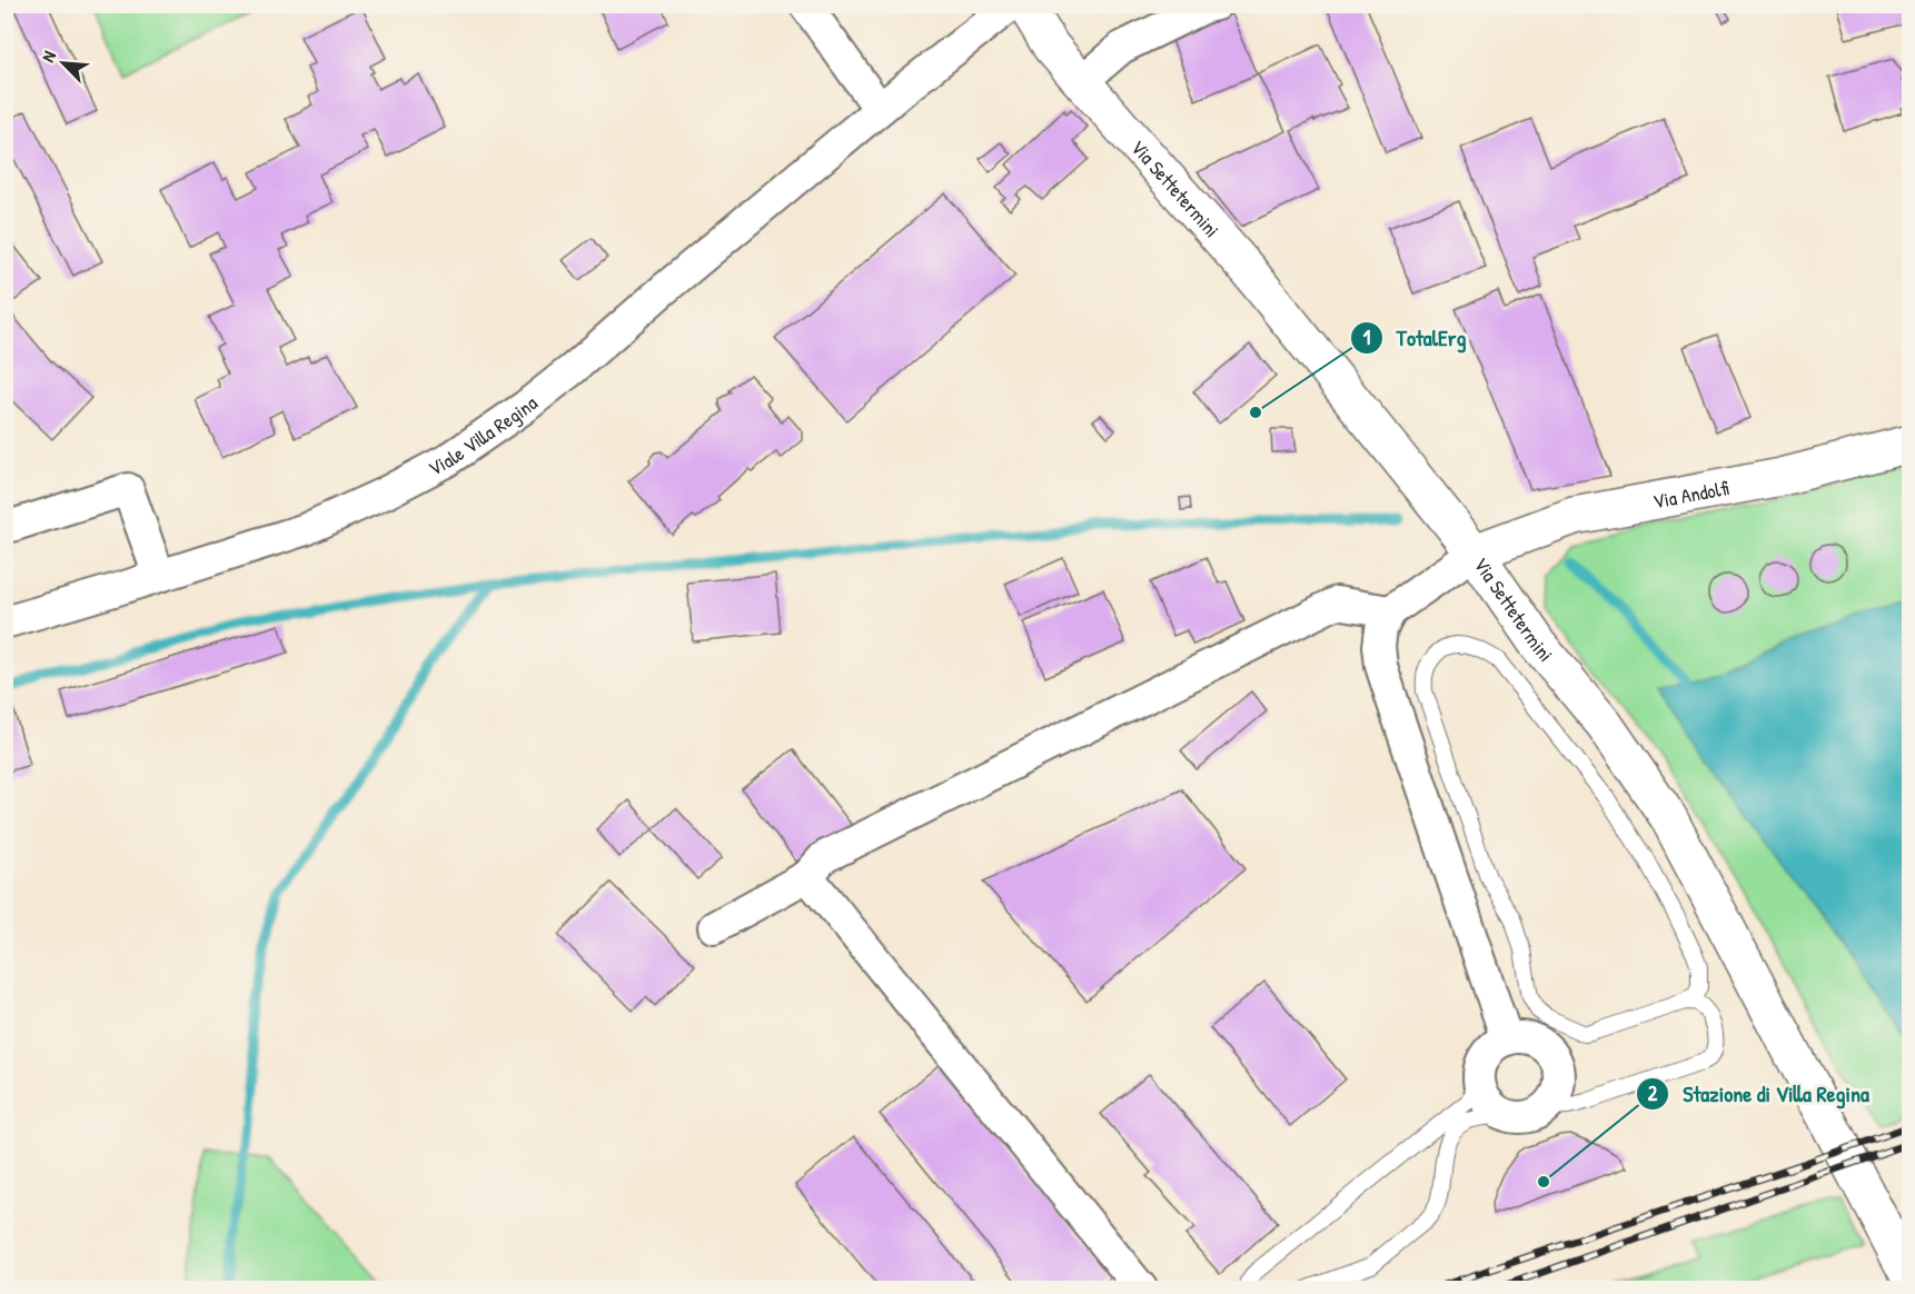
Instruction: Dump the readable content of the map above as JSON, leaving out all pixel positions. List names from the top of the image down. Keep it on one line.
{"streets":{"main road":["Via Settetermini","Via Andolfi"],"street":["Viale Villa Regina"]},"crossings":[["Via Settetermini","Via Andolfi"]],"places":["TotalErg","Stazione di Villa Regina"],"north":"top left"}
